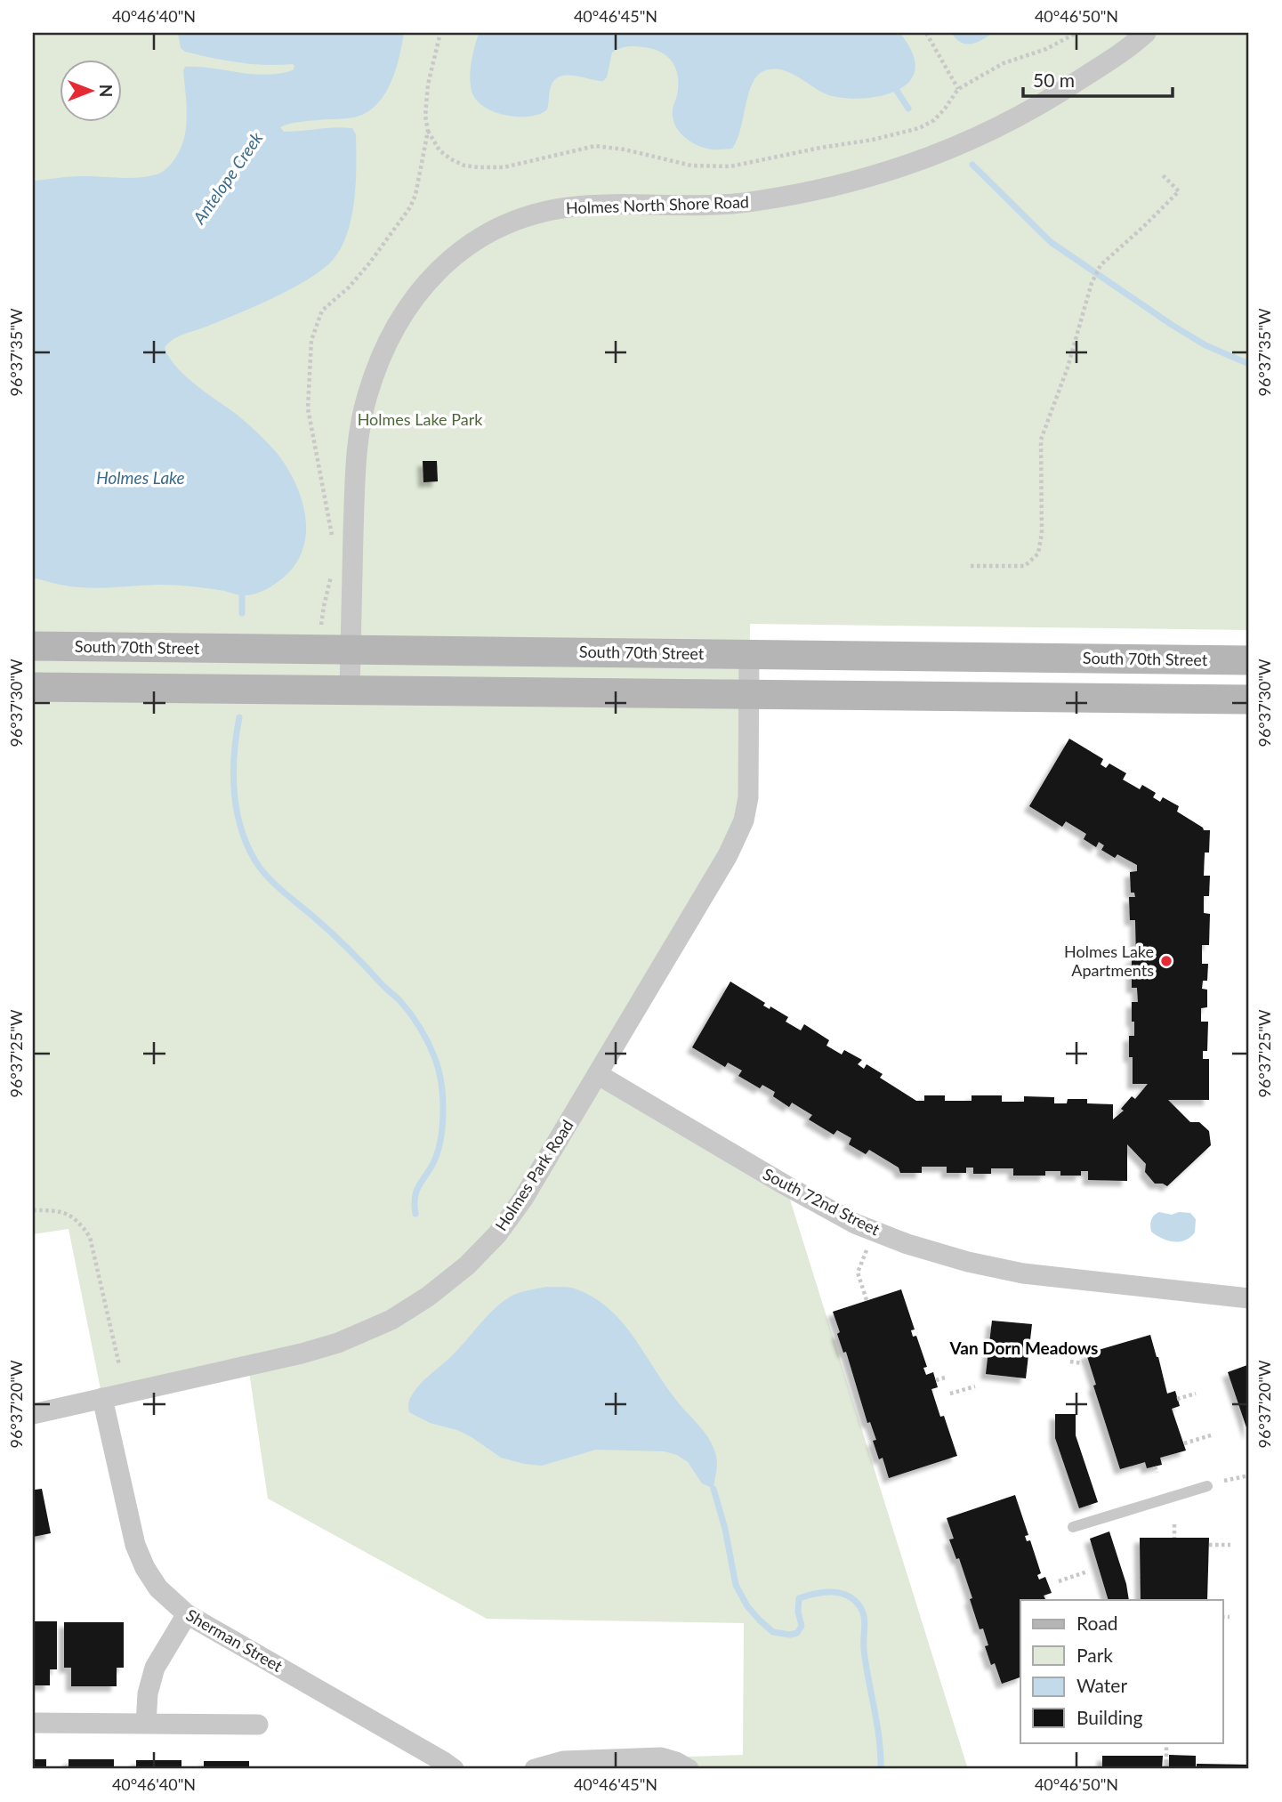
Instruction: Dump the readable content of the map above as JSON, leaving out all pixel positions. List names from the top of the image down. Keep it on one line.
{"streets":{"main road":["South 70th Street"],"street":["Holmes North Shore Road","Holmes Park Road","South 72nd Street","Sherman Street"]},"crossings":[["Holmes North Shore Road","South 70th Street"],["South 70th Street","Holmes Park Road"],["Holmes Park Road","South 72nd Street"],["Holmes Park Road","Sherman Street"]],"districts":["Van Dorn Meadows"],"water":["Antelope Creek","Holmes Lake"],"parks":["Holmes Lake Park"],"places":["Holmes Lake Apartments"],"legend":["Road","Park","Water","Building"],"scale_bar":"50 m","north":"right","coordinates":["40°46'40\"N","40°46'45\"N","40°46'50\"N","96°37'35\"W","96°37'30\"W","96°37'25\"W","96°37'20\"W"]}
